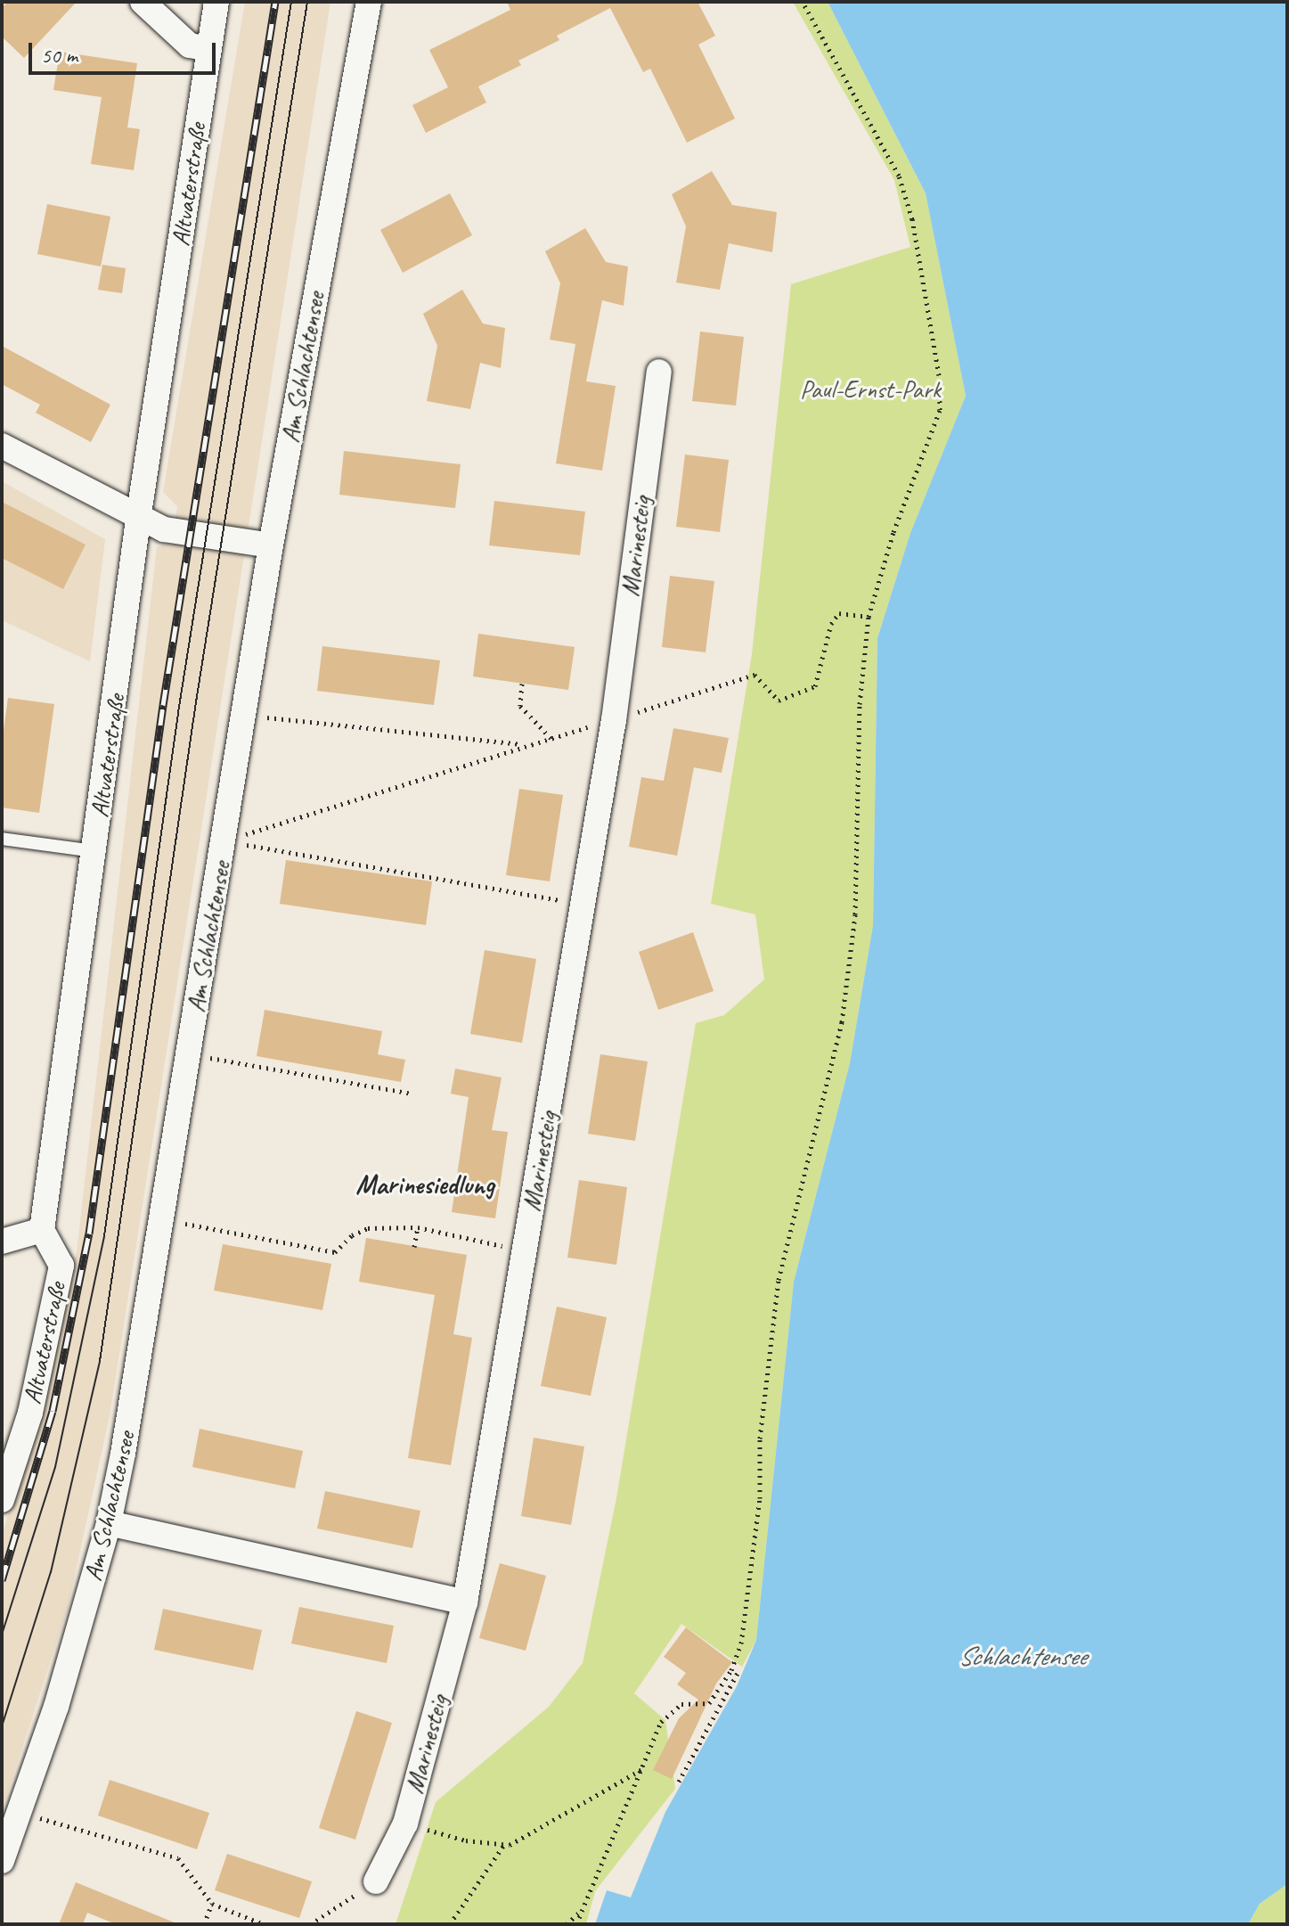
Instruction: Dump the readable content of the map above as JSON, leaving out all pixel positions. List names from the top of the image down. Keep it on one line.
{"streets":{"street":["Altvaterstraße","Am Schlachtensee","Marinesteig"]},"districts":["Marinesiedlung"],"water":["Schlachtensee"],"parks":["Paul-Ernst-Park"],"scale_bar":"50 m"}
